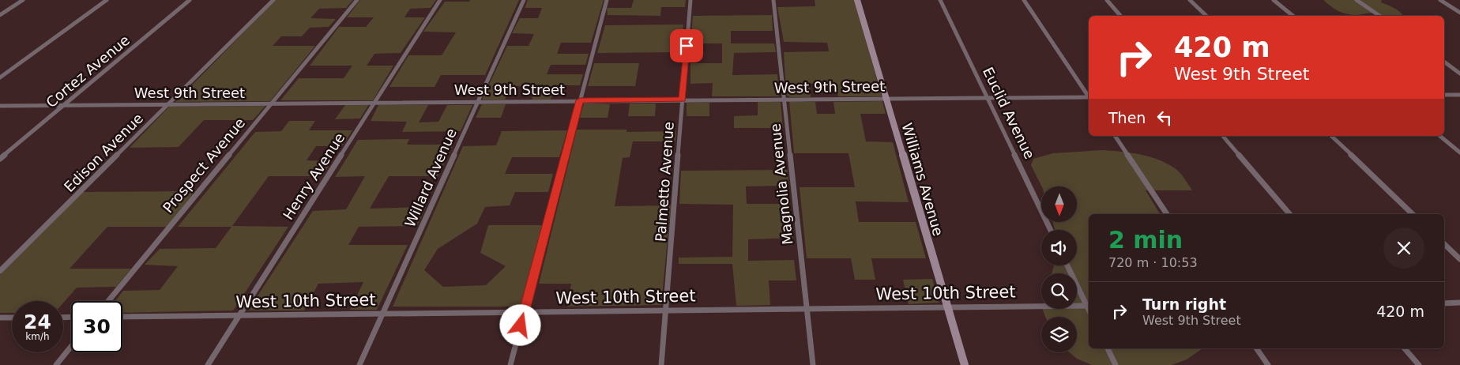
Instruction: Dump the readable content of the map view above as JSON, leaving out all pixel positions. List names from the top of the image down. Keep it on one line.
{"streets":{"street":["Cortez Avenue","West 9th Street","Euclid Avenue","Edison Avenue","Prospect Avenue","Henry Avenue","Willard Avenue","Williams Avenue","Palmetto Avenue","Magnolia Avenue","West 10th Street"]},"crossings":[["Cortez Avenue","West 9th Street"],["West 9th Street","Euclid Avenue"],["West 9th Street","Edison Avenue"],["West 9th Street","Prospect Avenue"],["West 9th Street","Henry Avenue"],["West 9th Street","Willard Avenue"],["West 9th Street","Williams Avenue"],["West 9th Street","Palmetto Avenue"],["West 9th Street","Magnolia Avenue"],["Henry Avenue","West 10th Street"],["Willard Avenue","West 10th Street"],["Williams Avenue","West 10th Street"],["Palmetto Avenue","West 10th Street"],["Magnolia Avenue","West 10th Street"]],"north":"bottom","page":{"turn":["420 m","West 9th Street"],"then":"Then","heading":["2 min","720 m · 10:53"],"list":[{"name":"Turn right","note":"West 9th Street","value":"420 m"}],"speed":"24 km/h","limit":"30"}}
